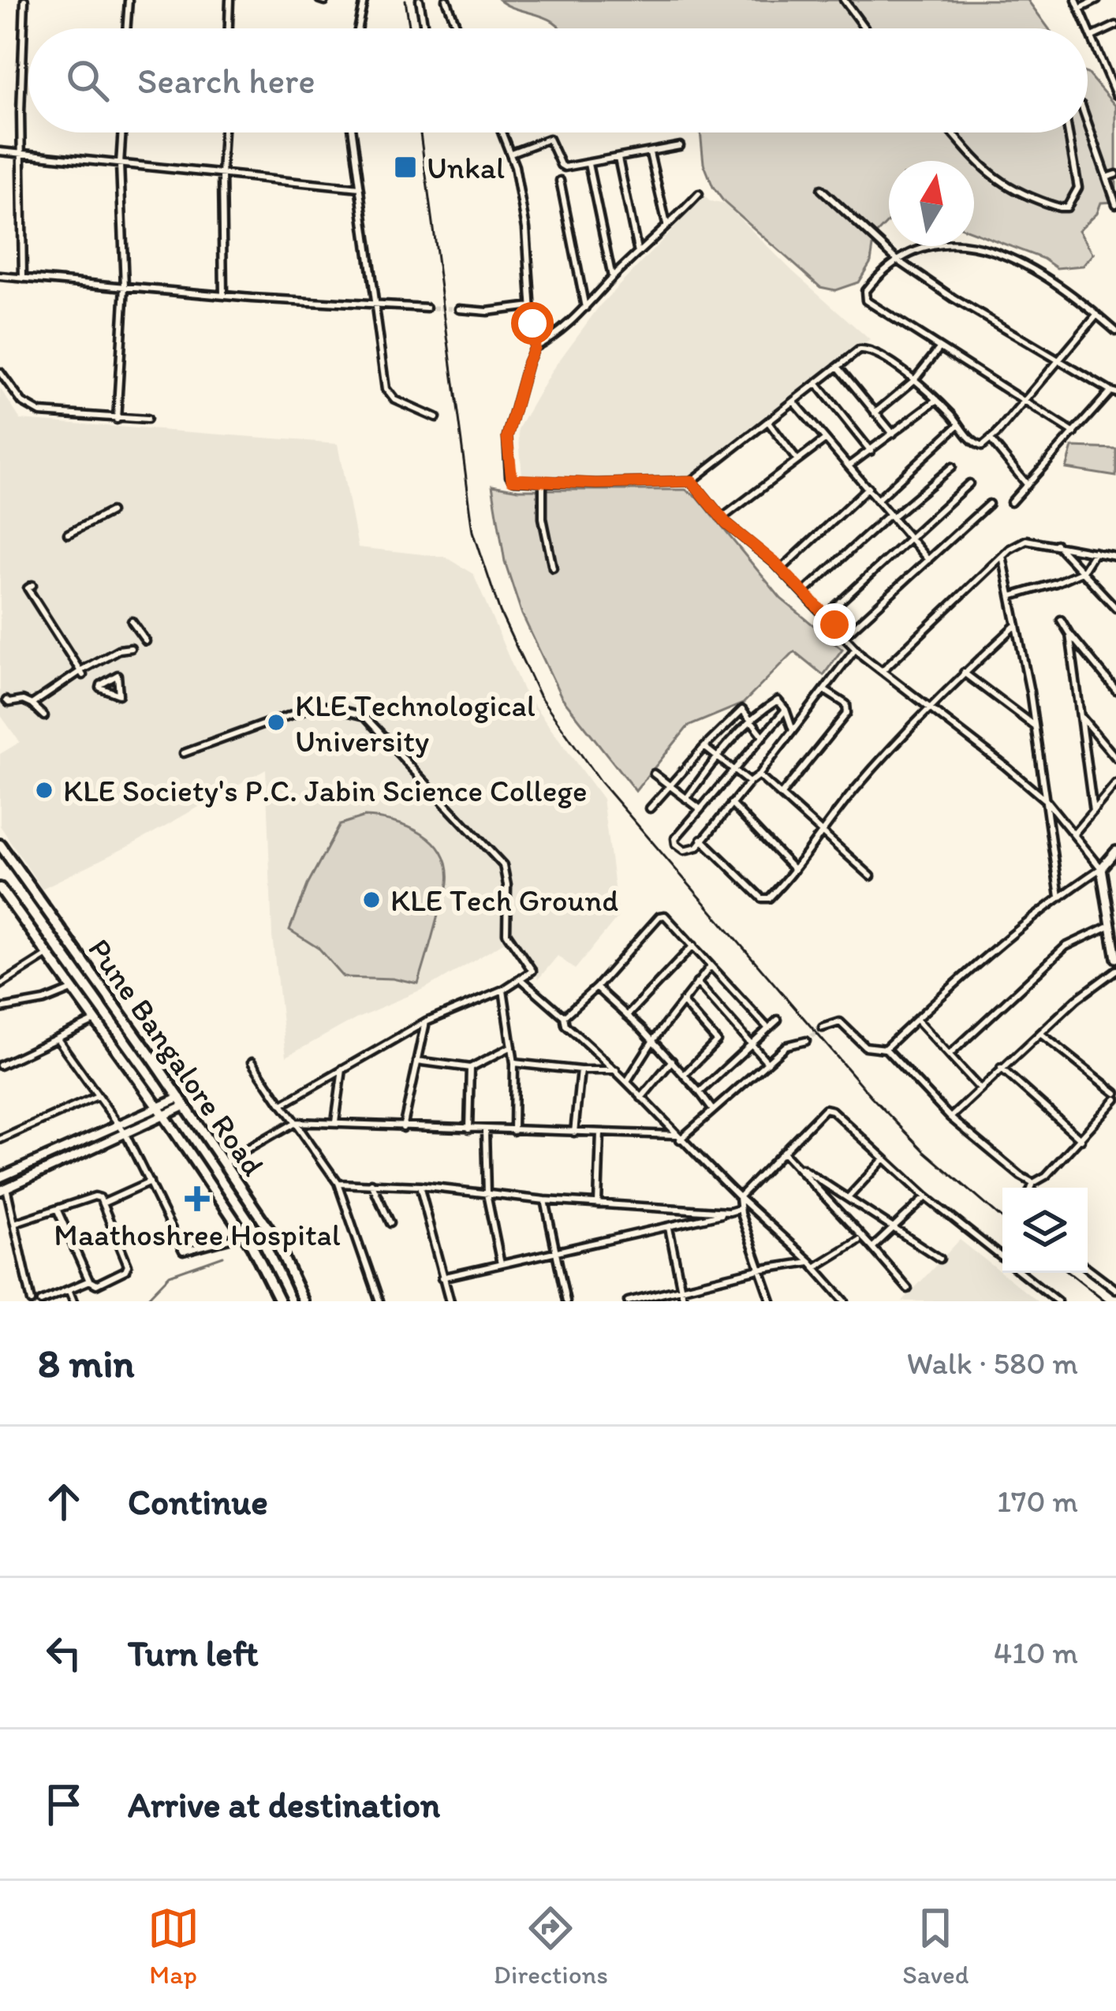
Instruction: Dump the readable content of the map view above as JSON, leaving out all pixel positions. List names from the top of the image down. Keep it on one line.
{"streets":{"main road":["Pune Bangalore Road"]},"places":{"transit":["Unkal"],"other":["KLE Technological University","KLE Society's P.C. Jabin Science College","KLE Tech Ground"],"health":["Maathoshree Hospital"]},"north":"top","page":{"search":"Search here","heading":["8 min","Walk · 580 m"],"list":[["Continue","170 m"],["Turn left","410 m"],"Arrive at destination"],"nav":["Map","Directions","Saved"]}}
